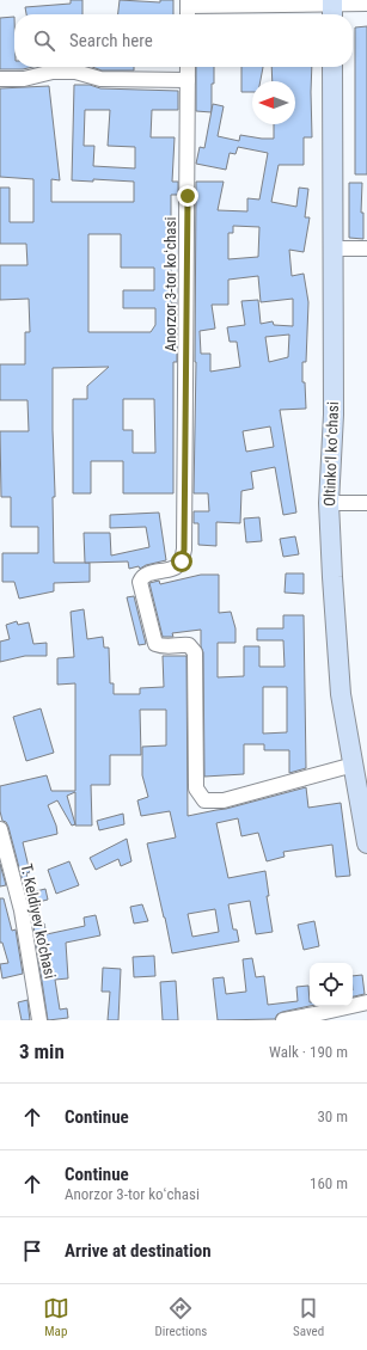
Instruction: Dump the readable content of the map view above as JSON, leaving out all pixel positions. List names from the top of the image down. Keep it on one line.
{"streets":{"main road":["Oltinkoʻl koʻchasi"],"street":["Anorzor 3-tor koʻchasi","T. Keldiyev ko'chasi"]},"crossings":[["Anorzor 3-tor koʻchasi","Oltinkoʻl koʻchasi"]],"north":"left","page":{"search":"Search here","heading":["3 min","Walk · 190 m"],"list":[["Continue","30 m"],["Continue","Anorzor 3-tor koʻchasi","160 m"],"Arrive at destination"],"nav":["Map","Directions","Saved"]}}
